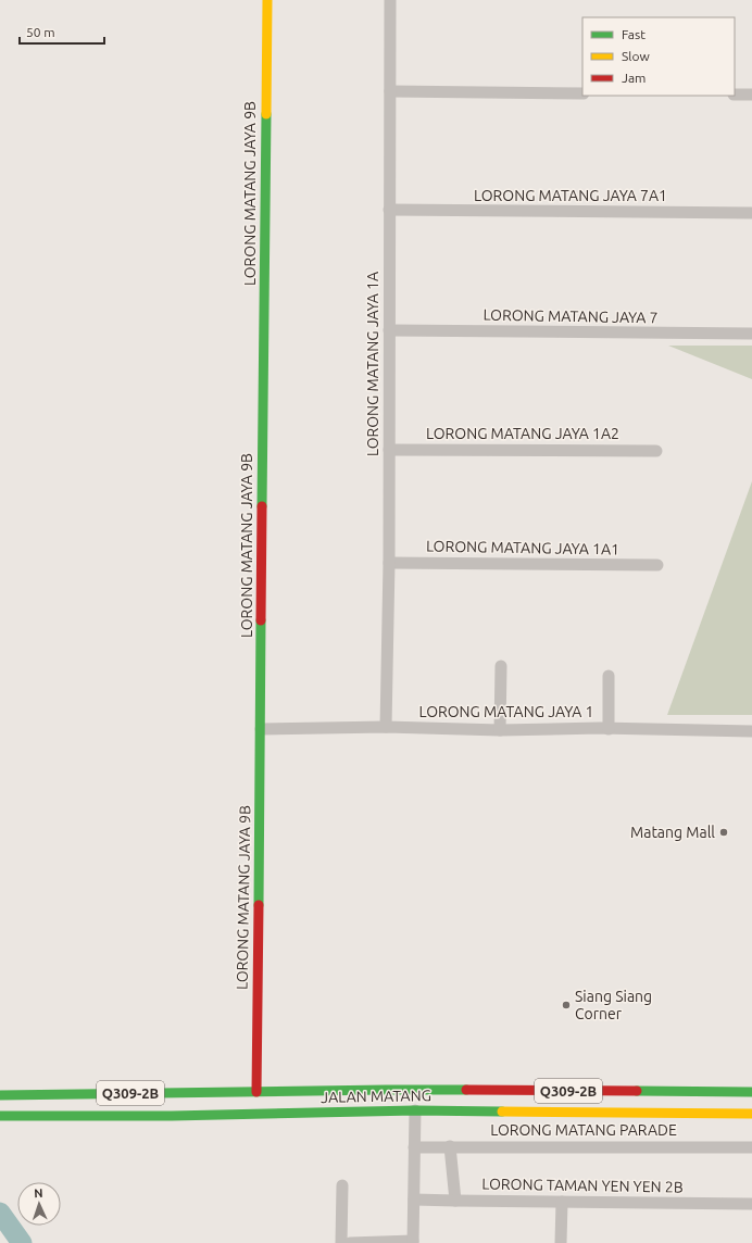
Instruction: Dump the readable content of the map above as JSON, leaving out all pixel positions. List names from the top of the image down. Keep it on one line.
{"streets":{"main road":["LORONG MATANG JAYA 9B","Q309-2B","JALAN MATANG"],"street":["LORONG MATANG JAYA 7A1","LORONG MATANG JAYA 7","LORONG MATANG JAYA 1A","LORONG MATANG JAYA 1A2","LORONG MATANG JAYA 1A1","LORONG MATANG JAYA 1","LORONG MATANG PARADE","LORONG TAMAN YEN YEN 2B"]},"crossings":[["LORONG MATANG JAYA 9B","LORONG MATANG JAYA 1"],["LORONG MATANG JAYA 9B","JALAN MATANG"],["LORONG MATANG JAYA 7A1","LORONG MATANG JAYA 1A"],["LORONG MATANG JAYA 7","LORONG MATANG JAYA 1A"],["LORONG MATANG JAYA 1A","LORONG MATANG JAYA 1A2"],["LORONG MATANG JAYA 1A","LORONG MATANG JAYA 1A1"],["LORONG MATANG JAYA 1A","LORONG MATANG JAYA 1"]],"places":["Matang Mall","Siang Siang Corner"],"legend":["Fast","Slow","Jam"],"scale_bar":"50 m","north":"top"}
